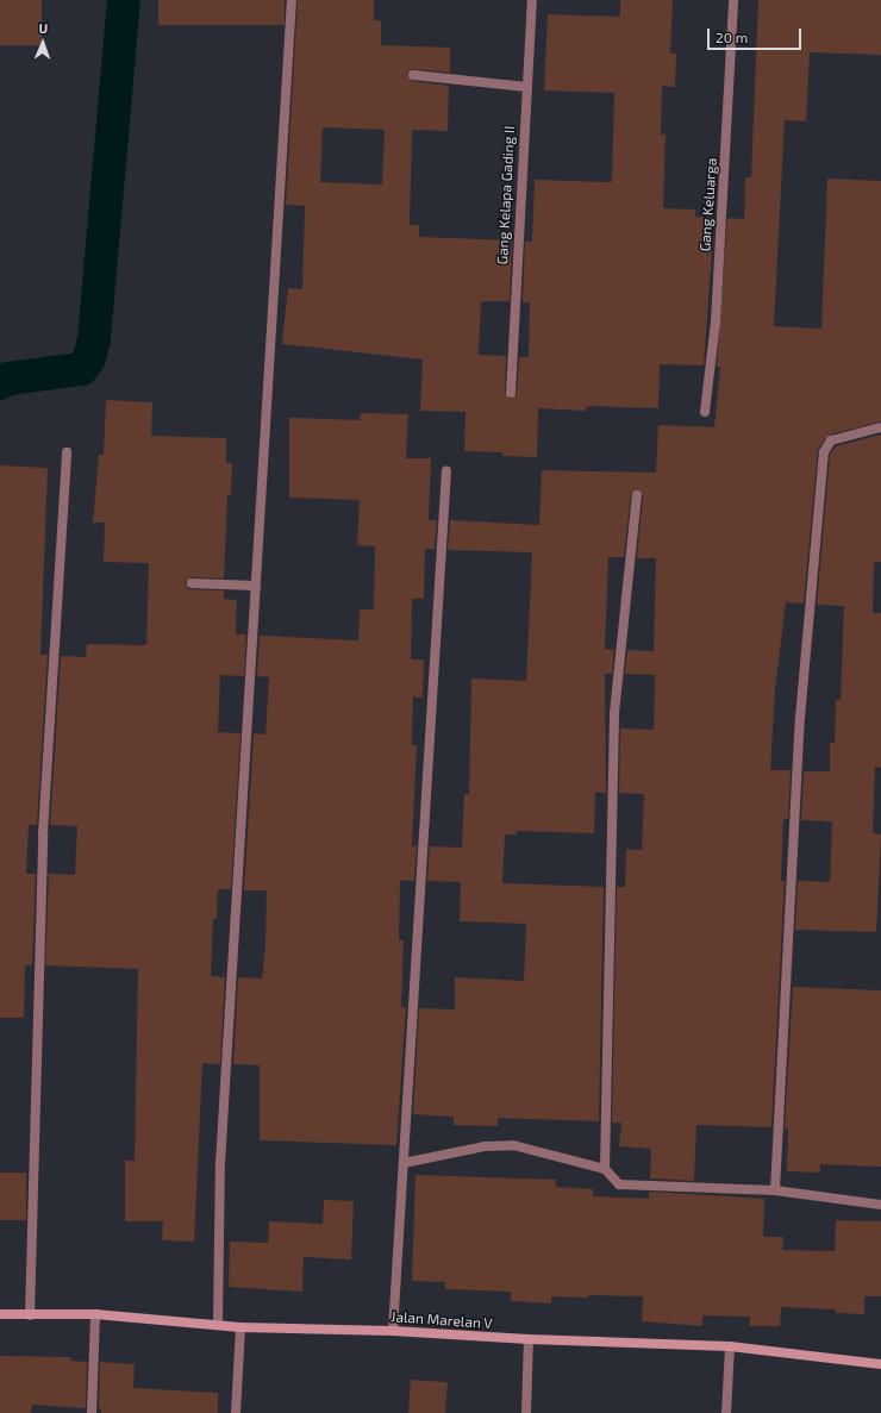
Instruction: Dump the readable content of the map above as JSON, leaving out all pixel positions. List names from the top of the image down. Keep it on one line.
{"streets":{"street":["Gang Kelapa Gading II","Gang Keluarga","Jalan Marelan V"]},"scale_bar":"20 m","north":"top"}
